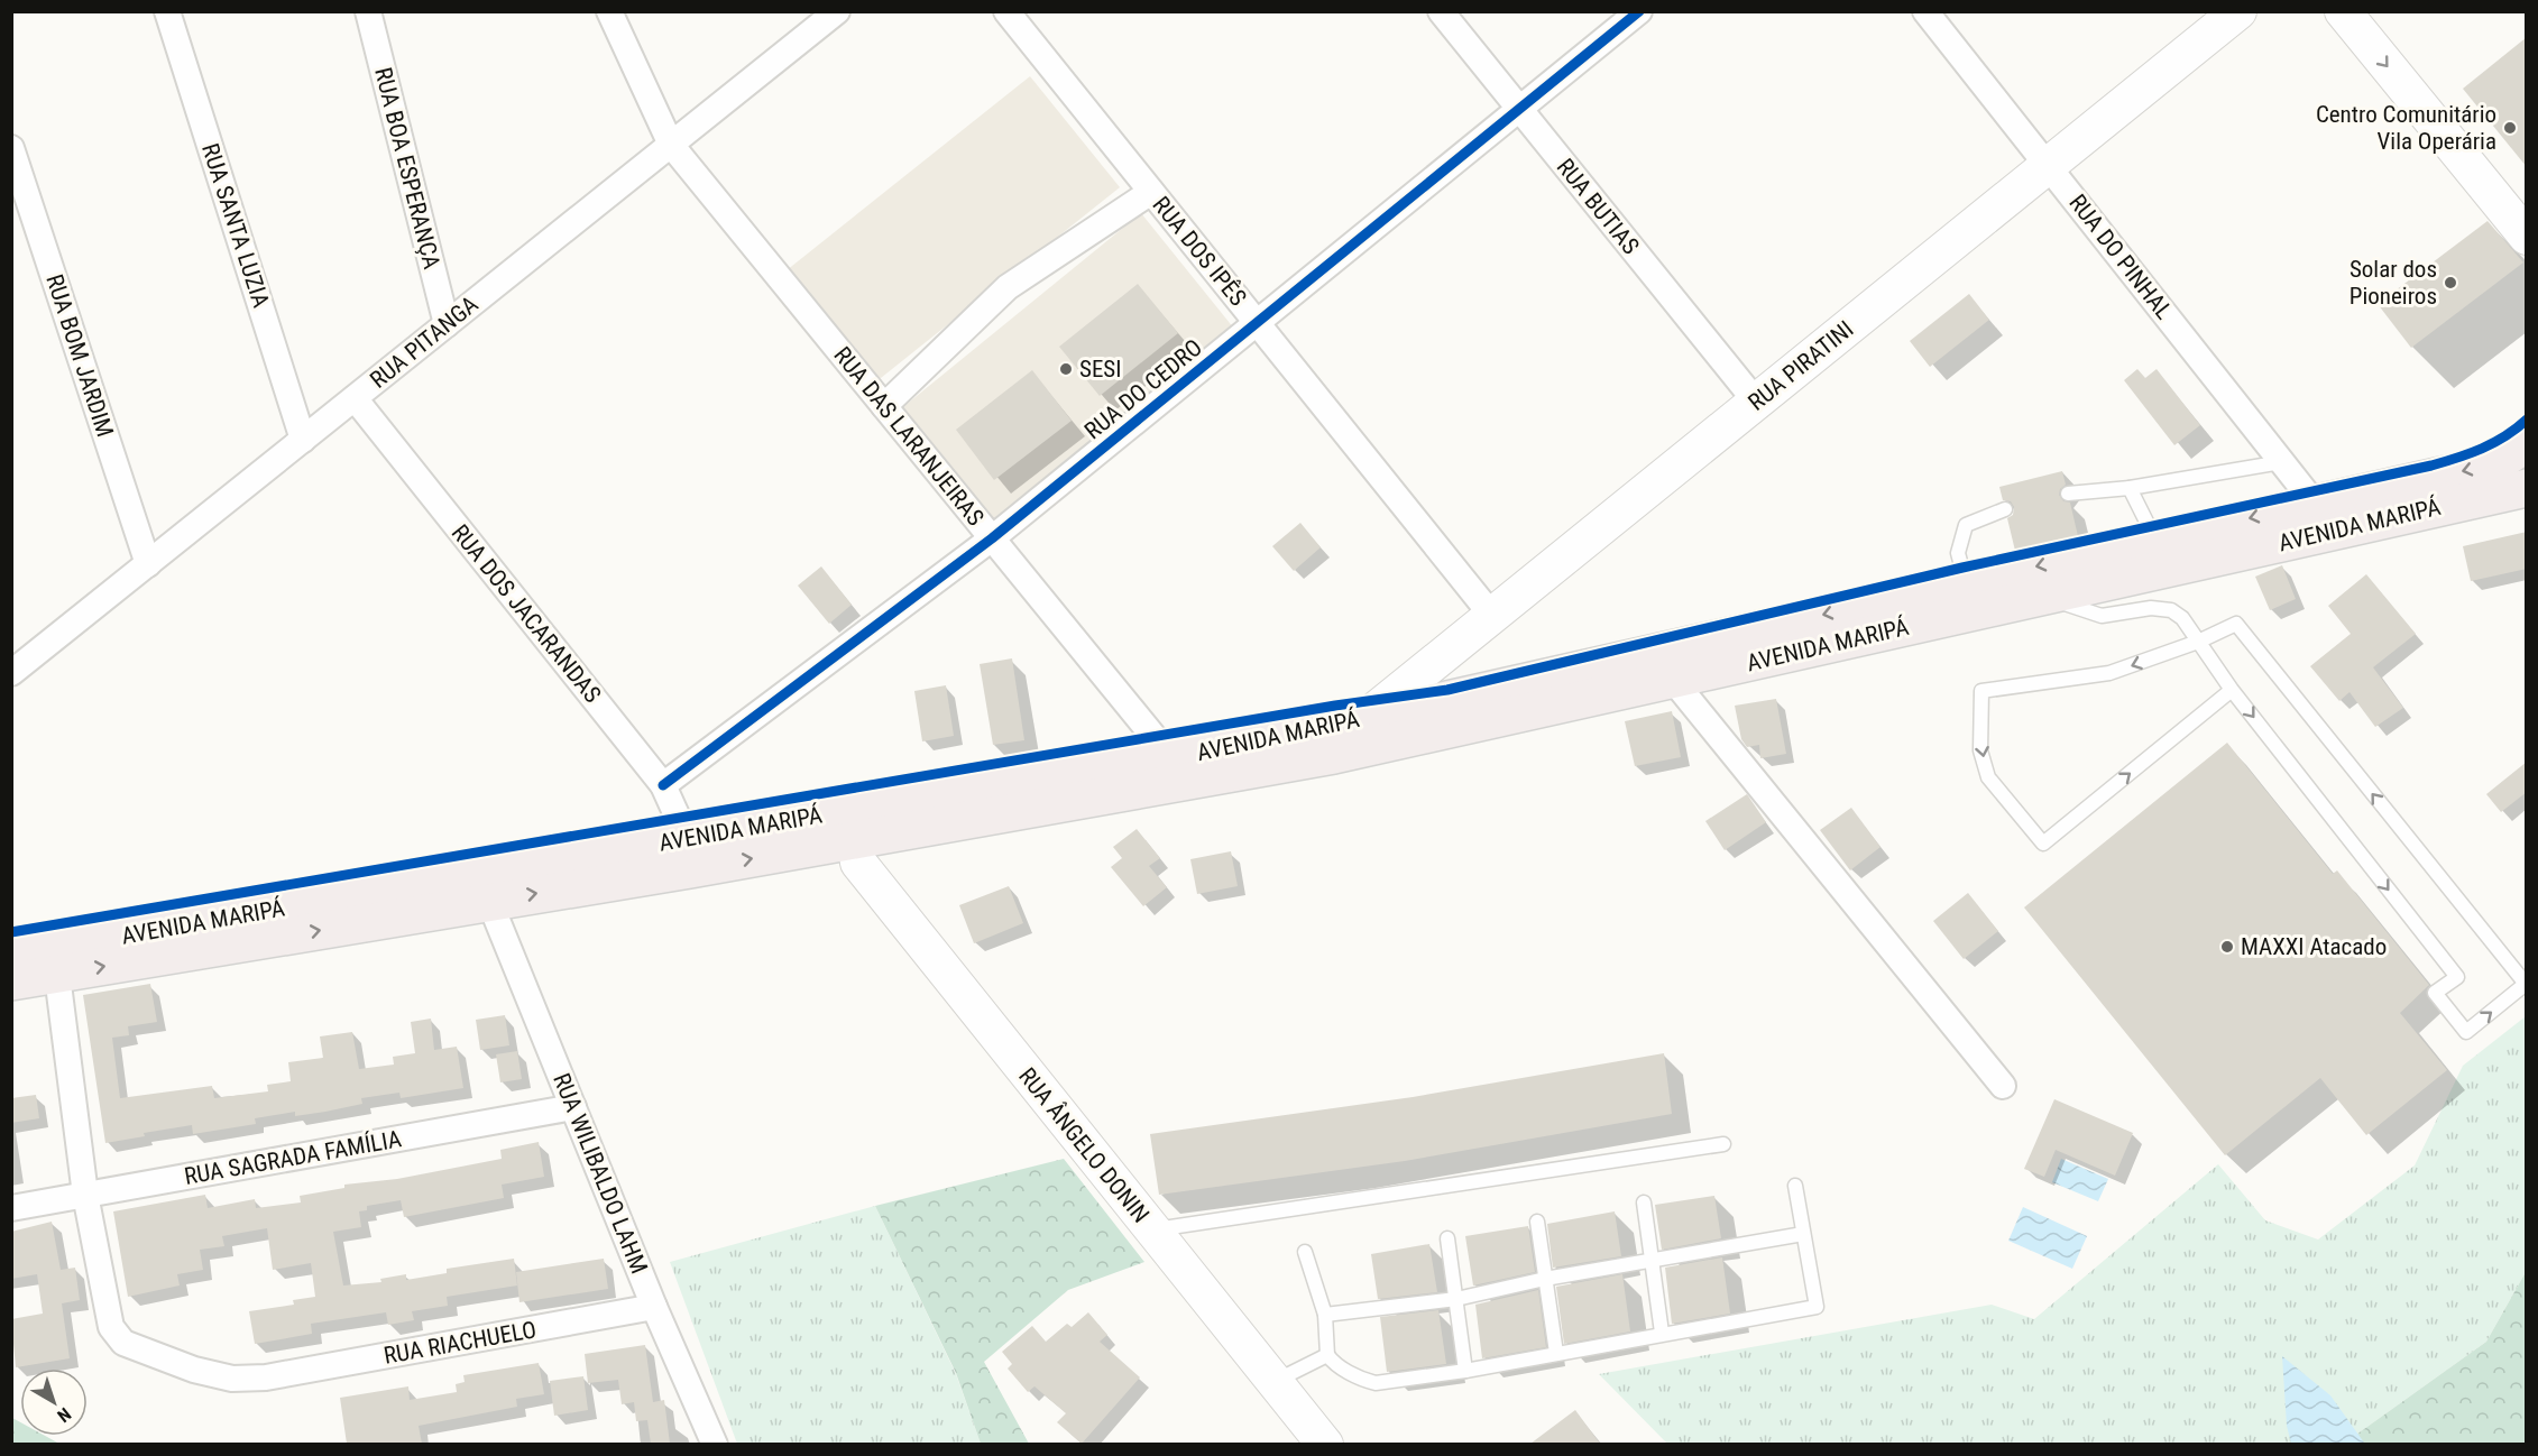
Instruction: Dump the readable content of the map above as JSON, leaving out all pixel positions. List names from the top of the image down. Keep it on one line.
{"streets":{"main road":["AVENIDA MARIPÁ"],"street":["RUA BOA ESPERANÇA","RUA BUTIAS","RUA SANTA LUZIA","RUA DOS IPÊS","RUA DO PINHAL","RUA PITANGA","RUA BOM JARDIM","RUA PIRATINI","RUA DO CEDRO","RUA DAS LARANJEIRAS","RUA DOS JACARANDAS","RUA ÂNGELO DONIN","RUA SAGRADA FAMÍLIA","RUA WILIBALDO LAHM","RUA RIACHUELO"]},"crossings":[["RUA BOA ESPERANÇA","RUA PITANGA"],["RUA BUTIAS","RUA PIRATINI"],["RUA BUTIAS","RUA DO CEDRO"],["RUA SANTA LUZIA","RUA PITANGA"],["RUA DOS IPÊS","RUA PIRATINI"],["RUA DOS IPÊS","RUA DO CEDRO"],["RUA DO PINHAL","RUA PIRATINI"],["RUA DO PINHAL","AVENIDA MARIPÁ"],["RUA PITANGA","RUA BOM JARDIM"],["RUA PITANGA","RUA DAS LARANJEIRAS"],["RUA PITANGA","RUA DOS JACARANDAS"],["RUA PIRATINI","AVENIDA MARIPÁ"],["RUA DO CEDRO","RUA DAS LARANJEIRAS"],["RUA DO CEDRO","RUA DOS JACARANDAS"],["RUA DAS LARANJEIRAS","AVENIDA MARIPÁ"],["AVENIDA MARIPÁ","RUA DOS JACARANDAS"],["AVENIDA MARIPÁ","RUA ÂNGELO DONIN"],["AVENIDA MARIPÁ","RUA WILIBALDO LAHM"],["RUA SAGRADA FAMÍLIA","RUA WILIBALDO LAHM"],["RUA SAGRADA FAMÍLIA","RUA RIACHUELO"],["RUA WILIBALDO LAHM","RUA RIACHUELO"]],"places":["Centro Comunitário Vila Operária","Solar dos Pioneiros","SESI","MAXXI Atacado"],"north":"bottom right"}
